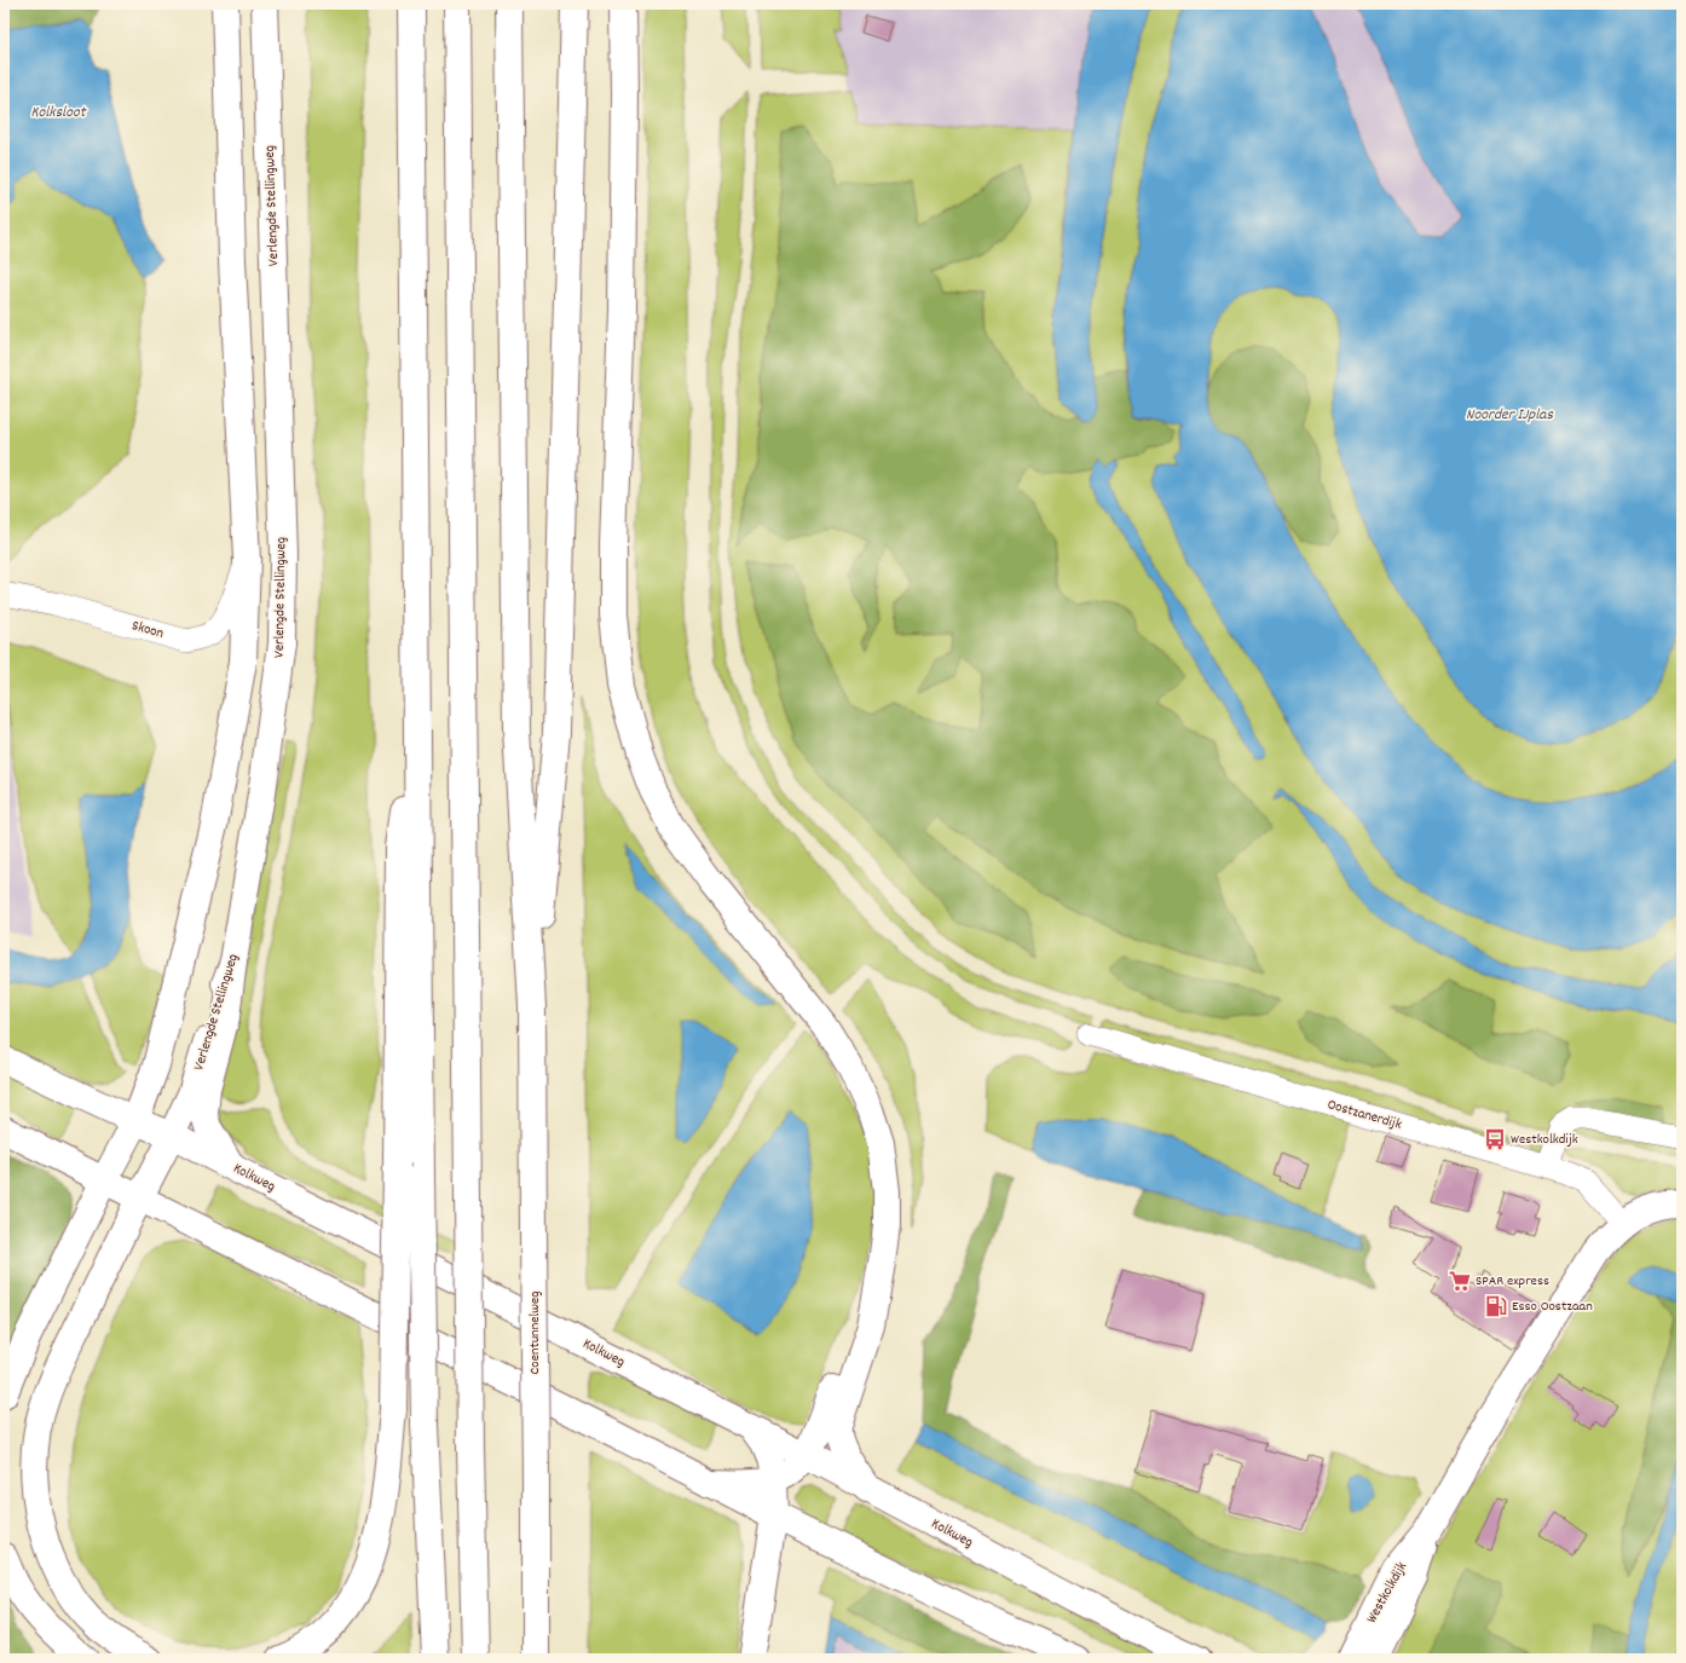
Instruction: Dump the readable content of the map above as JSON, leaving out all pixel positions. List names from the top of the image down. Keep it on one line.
{"streets":{"main road":["Verlengde Stellingweg","Kolkweg","Coentunnelweg","Westkolkdijk"],"street":["Skoon","Oostzanerdijk"]},"crossings":[["Verlengde Stellingweg","Kolkweg"],["Oostzanerdijk","Westkolkdijk"]],"water":["Kolksloot","Noorder IJplas"],"places":{"bus stop":["Westkolkdijk"],"supermarket":["SPAR express"],"fuel station":["Esso Oostzaan"]}}
